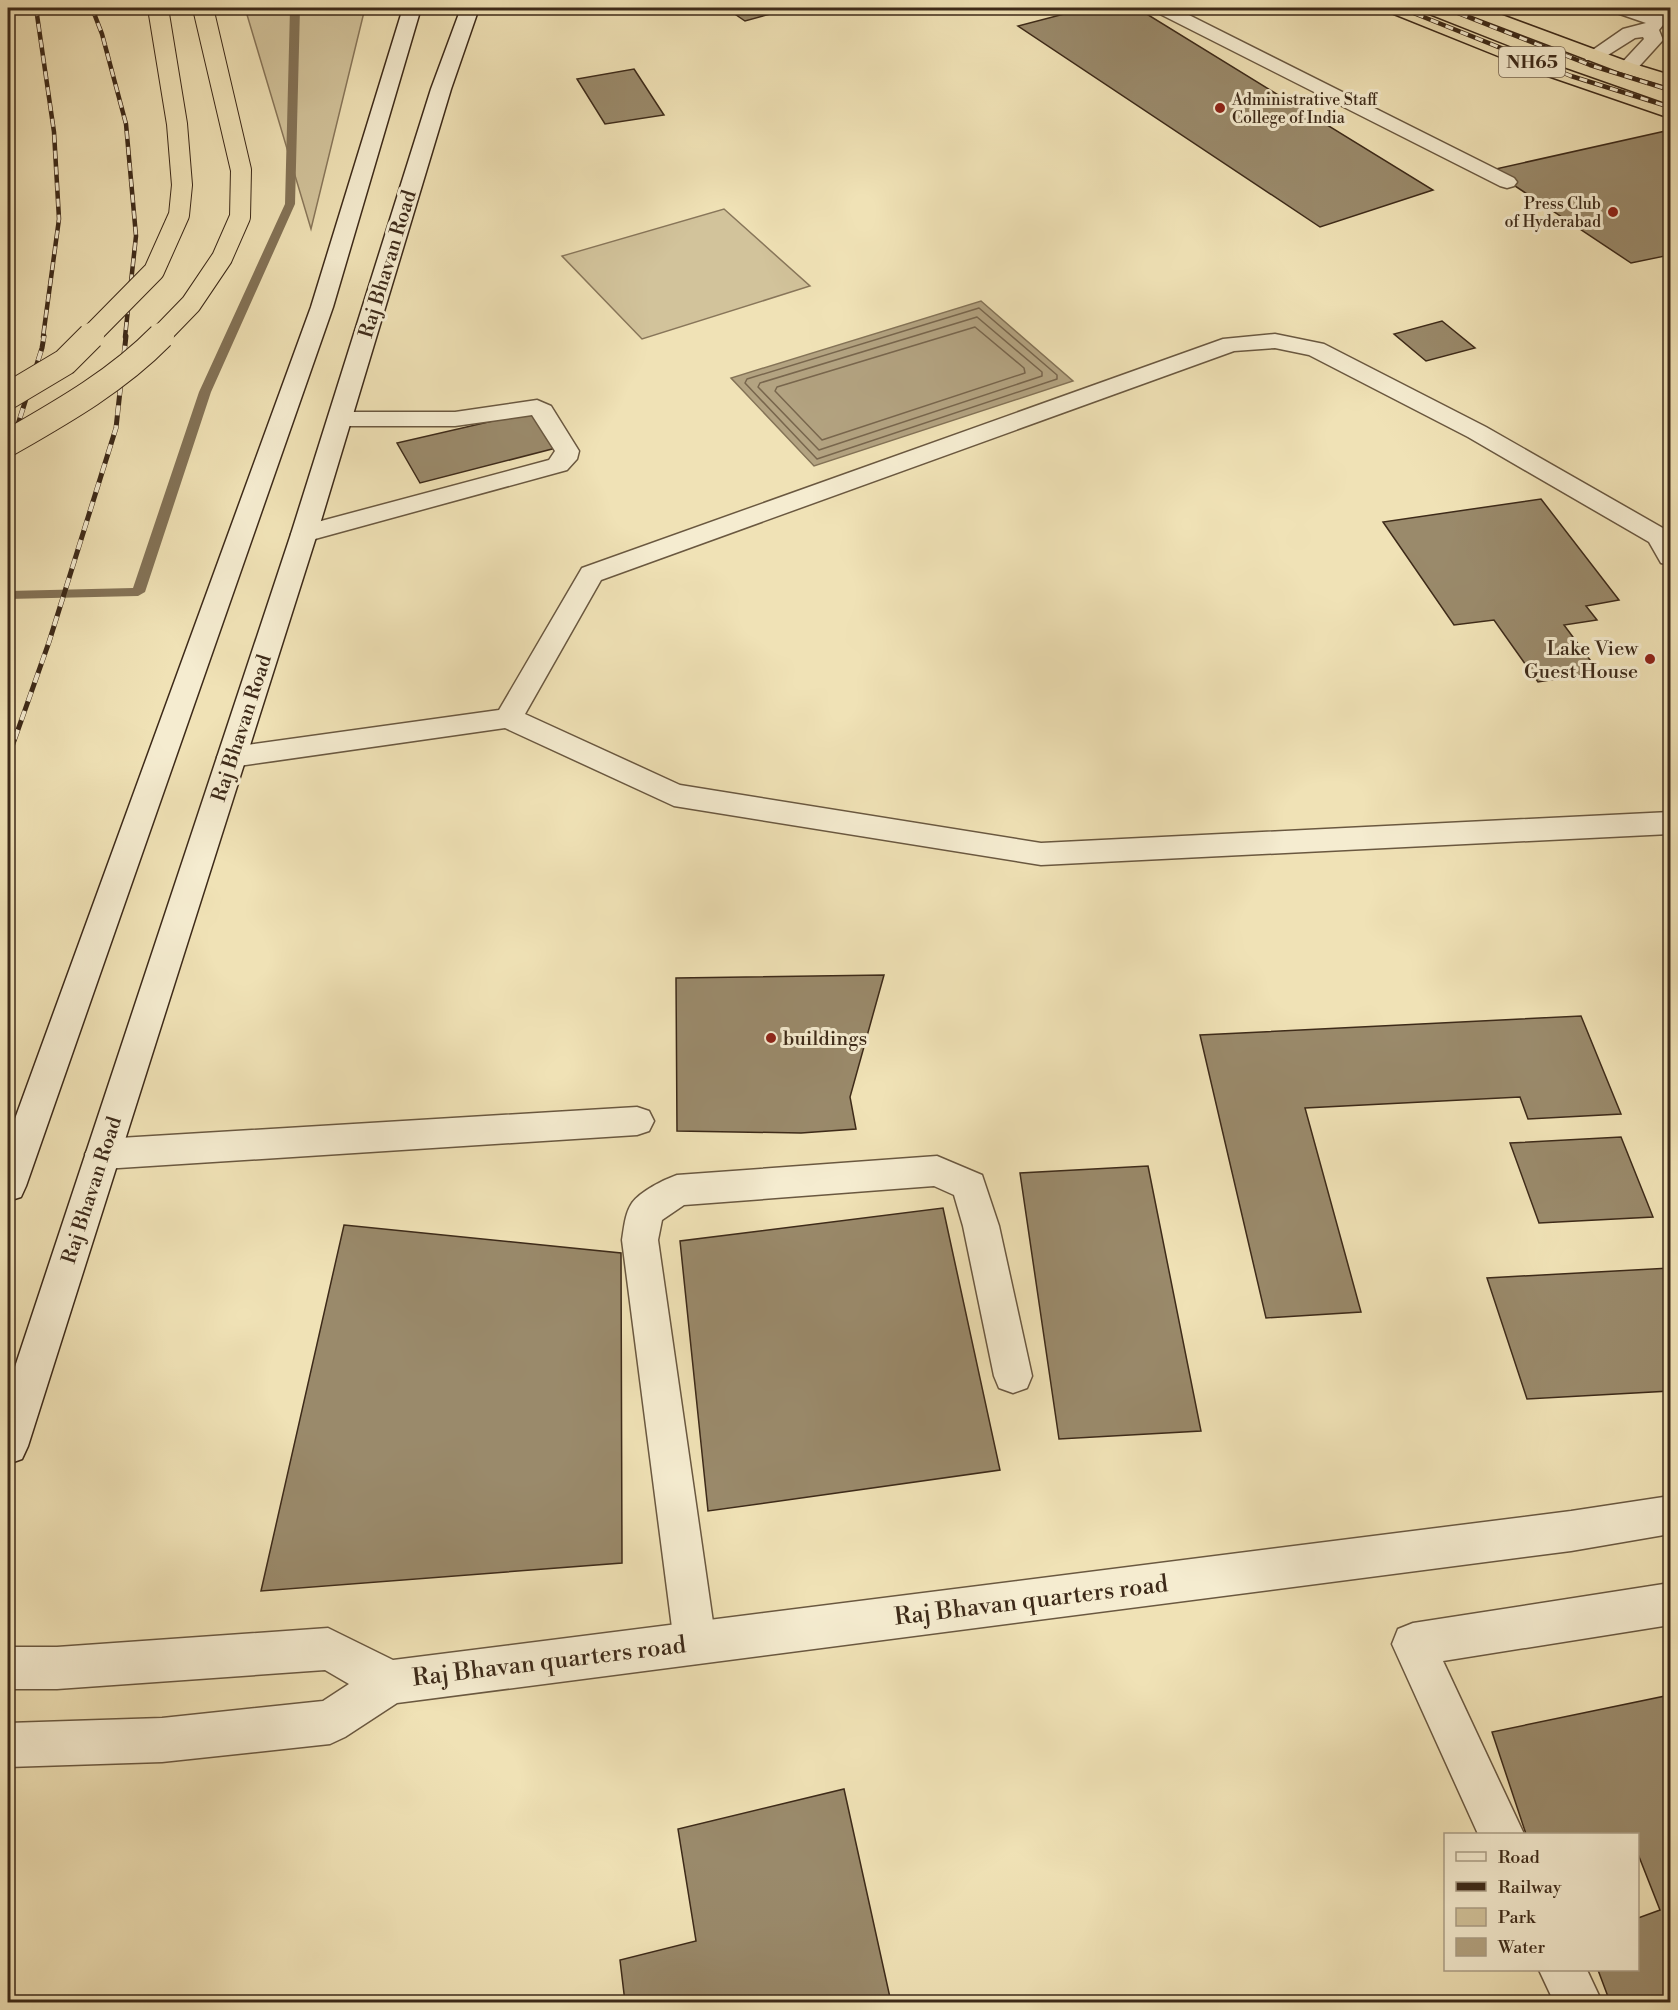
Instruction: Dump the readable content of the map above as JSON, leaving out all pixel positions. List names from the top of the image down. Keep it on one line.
{"streets":{"main road":["NH65","Raj Bhavan Road","Raj Bhavan quarters road"]},"places":["Administrative Staff College of India","Press Club of Hyderabad","Lake View Guest House","buildings"],"legend":["Road","Railway","Park","Water"]}
